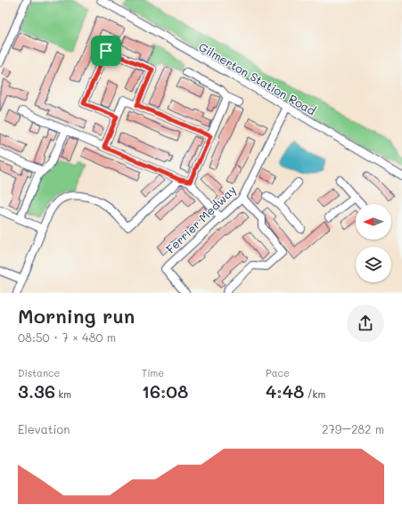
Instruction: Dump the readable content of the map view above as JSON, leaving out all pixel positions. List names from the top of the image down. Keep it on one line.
{"streets":{"street":["Gilmerton Station Road","Ferrier Medway"]},"crossings":[["Gilmerton Station Road","Ferrier Medway"]],"north":"left","page":{"heading":["Morning run","08:50 · 7 × 480 m"],"stats":[["Distance","3.36 km"],["Time","16:08"],["Pace","4:48 /km"]],"chart":["Elevation","279–282 m"]}}
